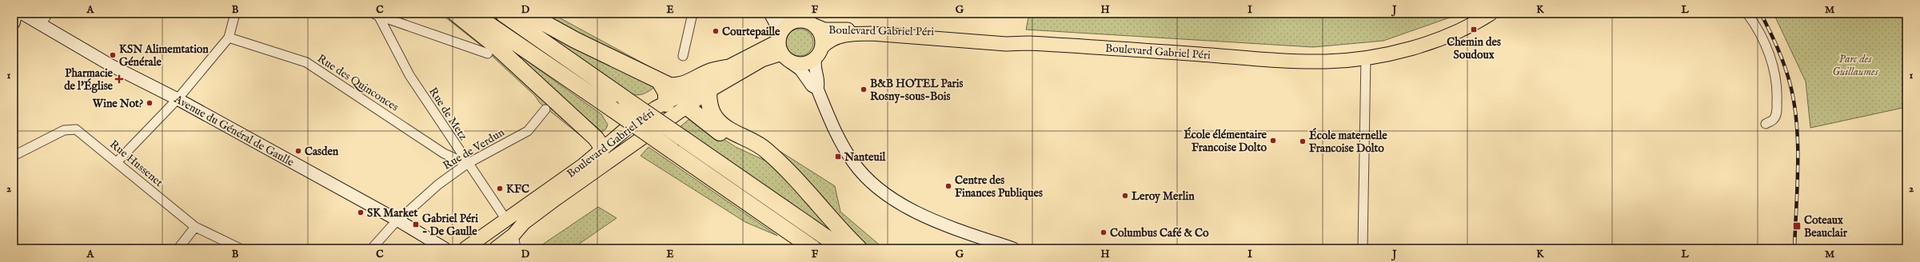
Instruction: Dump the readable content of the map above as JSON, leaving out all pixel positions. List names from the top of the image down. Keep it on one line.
{"streets":{"main road":["Boulevard Gabriel Péri","Avenue du Général de Gaulle"],"street":["Rue des Quinconces","Rue de Metz","Rue de Verdun","Rue Hussenet"]},"crossings":[["Boulevard Gabriel Péri","Rue de Metz"],["Rue des Quinconces","Rue de Metz"],["Rue des Quinconces","Rue de Verdun"],["Rue de Metz","Rue de Verdun"],["Avenue du Général de Gaulle","Rue de Verdun"]],"parks":["Parc des Guillaumes"],"places":{"transit":["Chemin des Soudoux","Nanteuil","Gabriel Péri - De Gaulle","Coteaux Beauclair"],"other":["Courtepaille","KSN Alimemtation Générale","B&B HOTEL Paris Rosny-sous-Bois","Wine Not?","École élémentaire Francoise Dolto","École maternelle Francoise Dolto","Casden","Centre des Finances Publiques","KFC","Leroy Merlin","SK Market","Columbus Café & Co"],"health":["Pharmacie de l'Église"]},"grid":{"columns":["A","B","C","D","E","F","G","H","I","J","K","L","M"],"rows":["1","2"]}}
